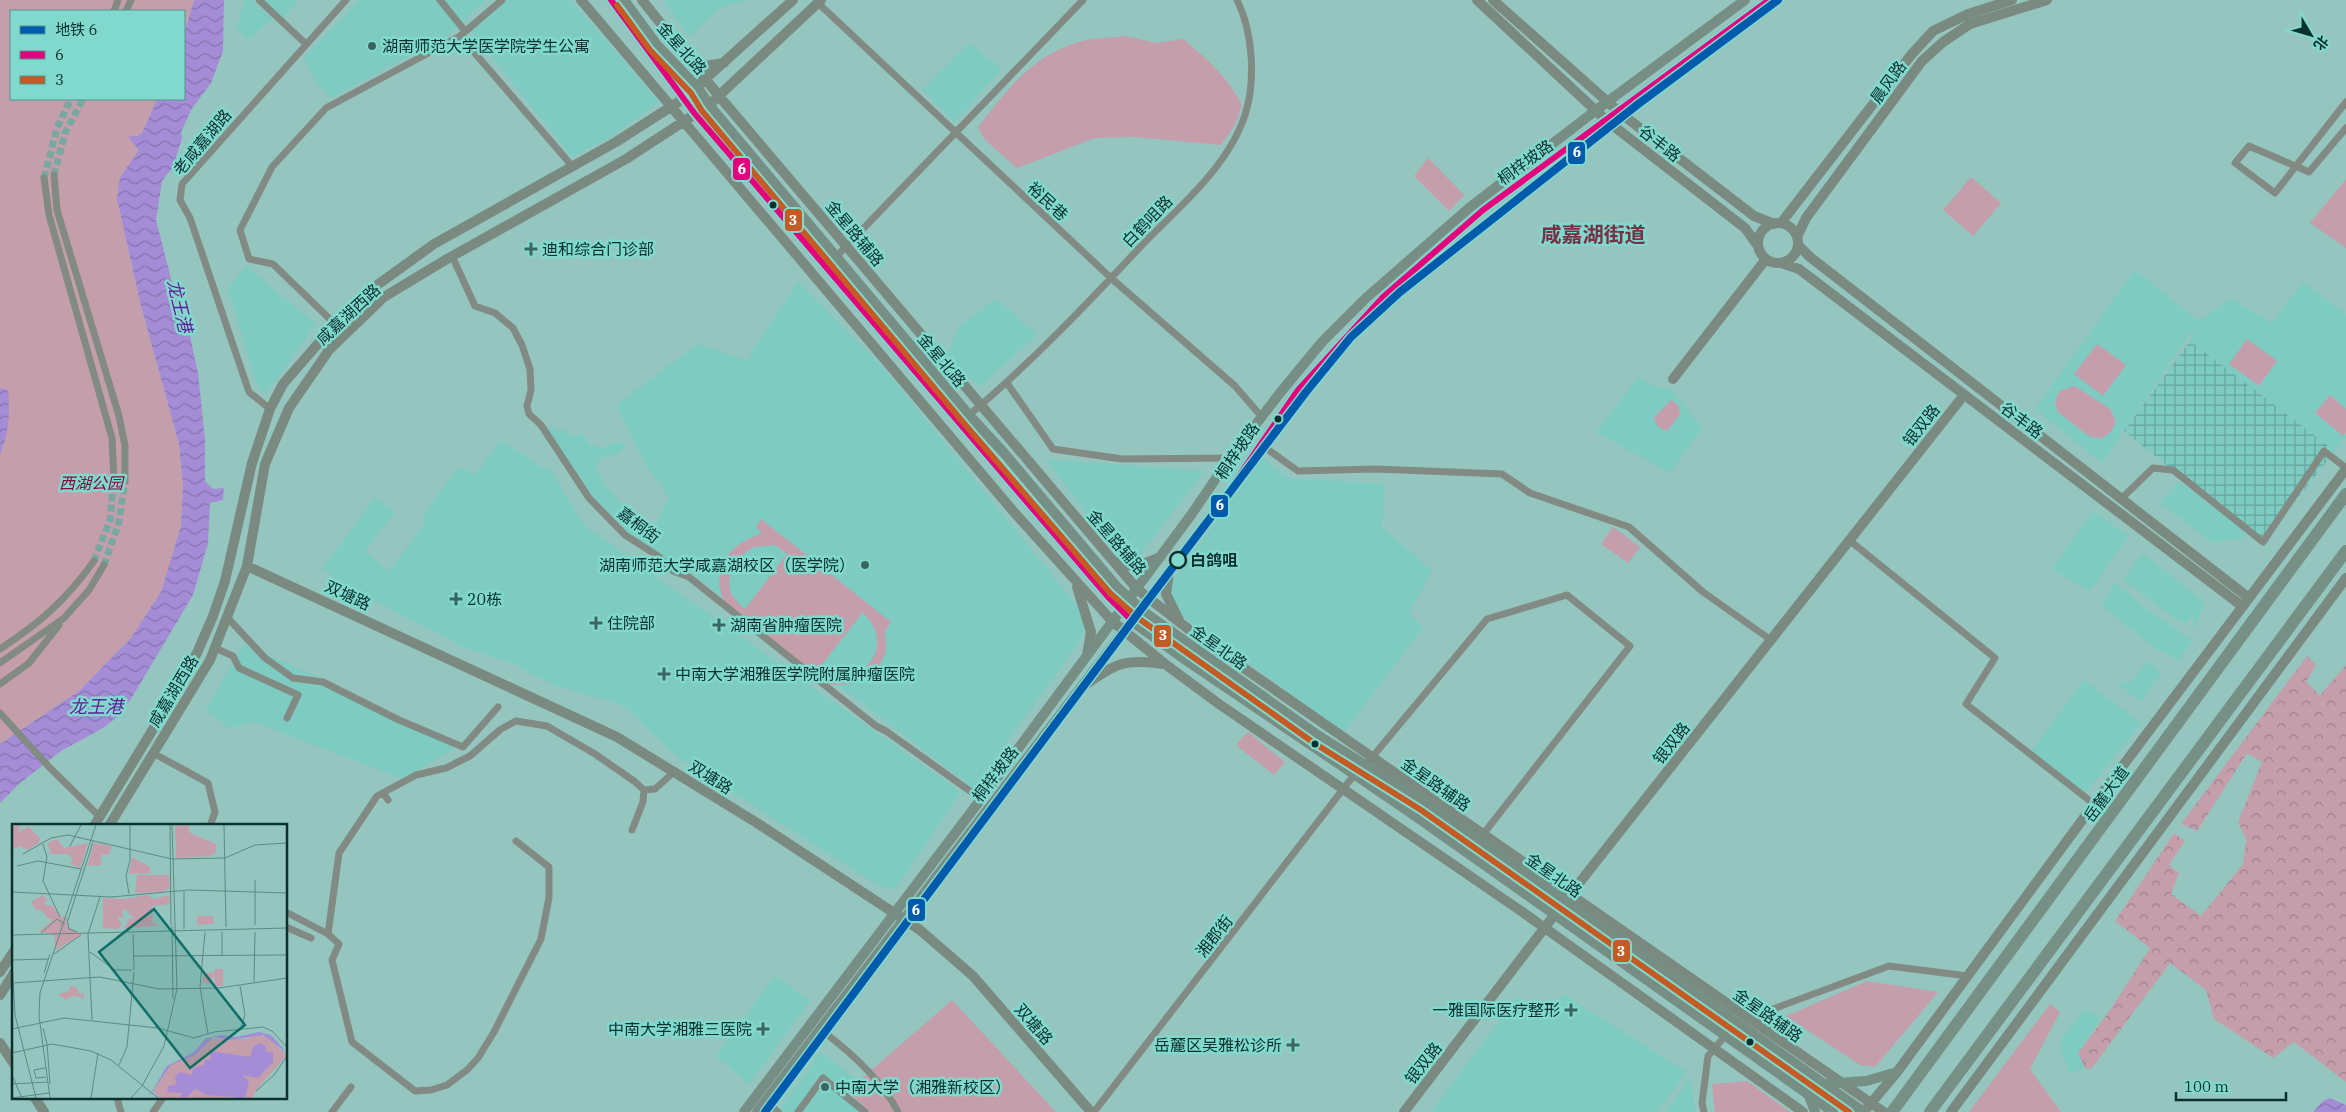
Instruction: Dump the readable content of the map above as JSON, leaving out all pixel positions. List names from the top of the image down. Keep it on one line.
{"streets":{"highway":["岳麓大道"],"main road":["金星北路","桐梓坡路"],"street":["晨风路","老咸嘉湖路","谷丰路","裕民巷","白鹤咀路","金星路辅路","咸嘉湖西路","银双路","嘉桐街","双塘路","湘郡街"]},"crossings":[["金星北路","桐梓坡路"],["金星北路","白鹤咀路"],["金星北路","金星路辅路"],["金星北路","咸嘉湖西路"],["金星北路","银双路"],["金星北路","湘郡街"],["晨风路","谷丰路"],["老咸嘉湖路","咸嘉湖西路"],["谷丰路","桐梓坡路"],["谷丰路","银双路"],["桐梓坡路","裕民巷"],["桐梓坡路","金星路辅路"],["桐梓坡路","嘉桐街"],["桐梓坡路","双塘路"],["裕民巷","白鹤咀路"],["裕民巷","咸嘉湖西路"],["白鹤咀路","金星路辅路"],["金星路辅路","咸嘉湖西路"],["金星路辅路","银双路"],["咸嘉湖西路","嘉桐街"],["咸嘉湖西路","双塘路"],["双塘路","湘郡街"]],"districts":["咸嘉湖街道"],"water":["龙王港"],"parks":["西湖公园"],"places":{"other":["湖南师范大学医学院学生公寓","白鸽咀","湖南师范大学咸嘉湖校区（医学院）","中南大学（湘雅新校区）"],"health":["迪和综合门诊部","20栋","住院部","湖南省肿瘤医院","中南大学湘雅医学院附属肿瘤医院","一雅国际医疗整形","中南大学湘雅三医院","岳麓区吴雅松诊所"]},"lines":["metro line 6","transit line 6","transit line 3"],"legend":["地铁 6","6","3"],"scale_bar":"100 m","north":"bottom right"}
